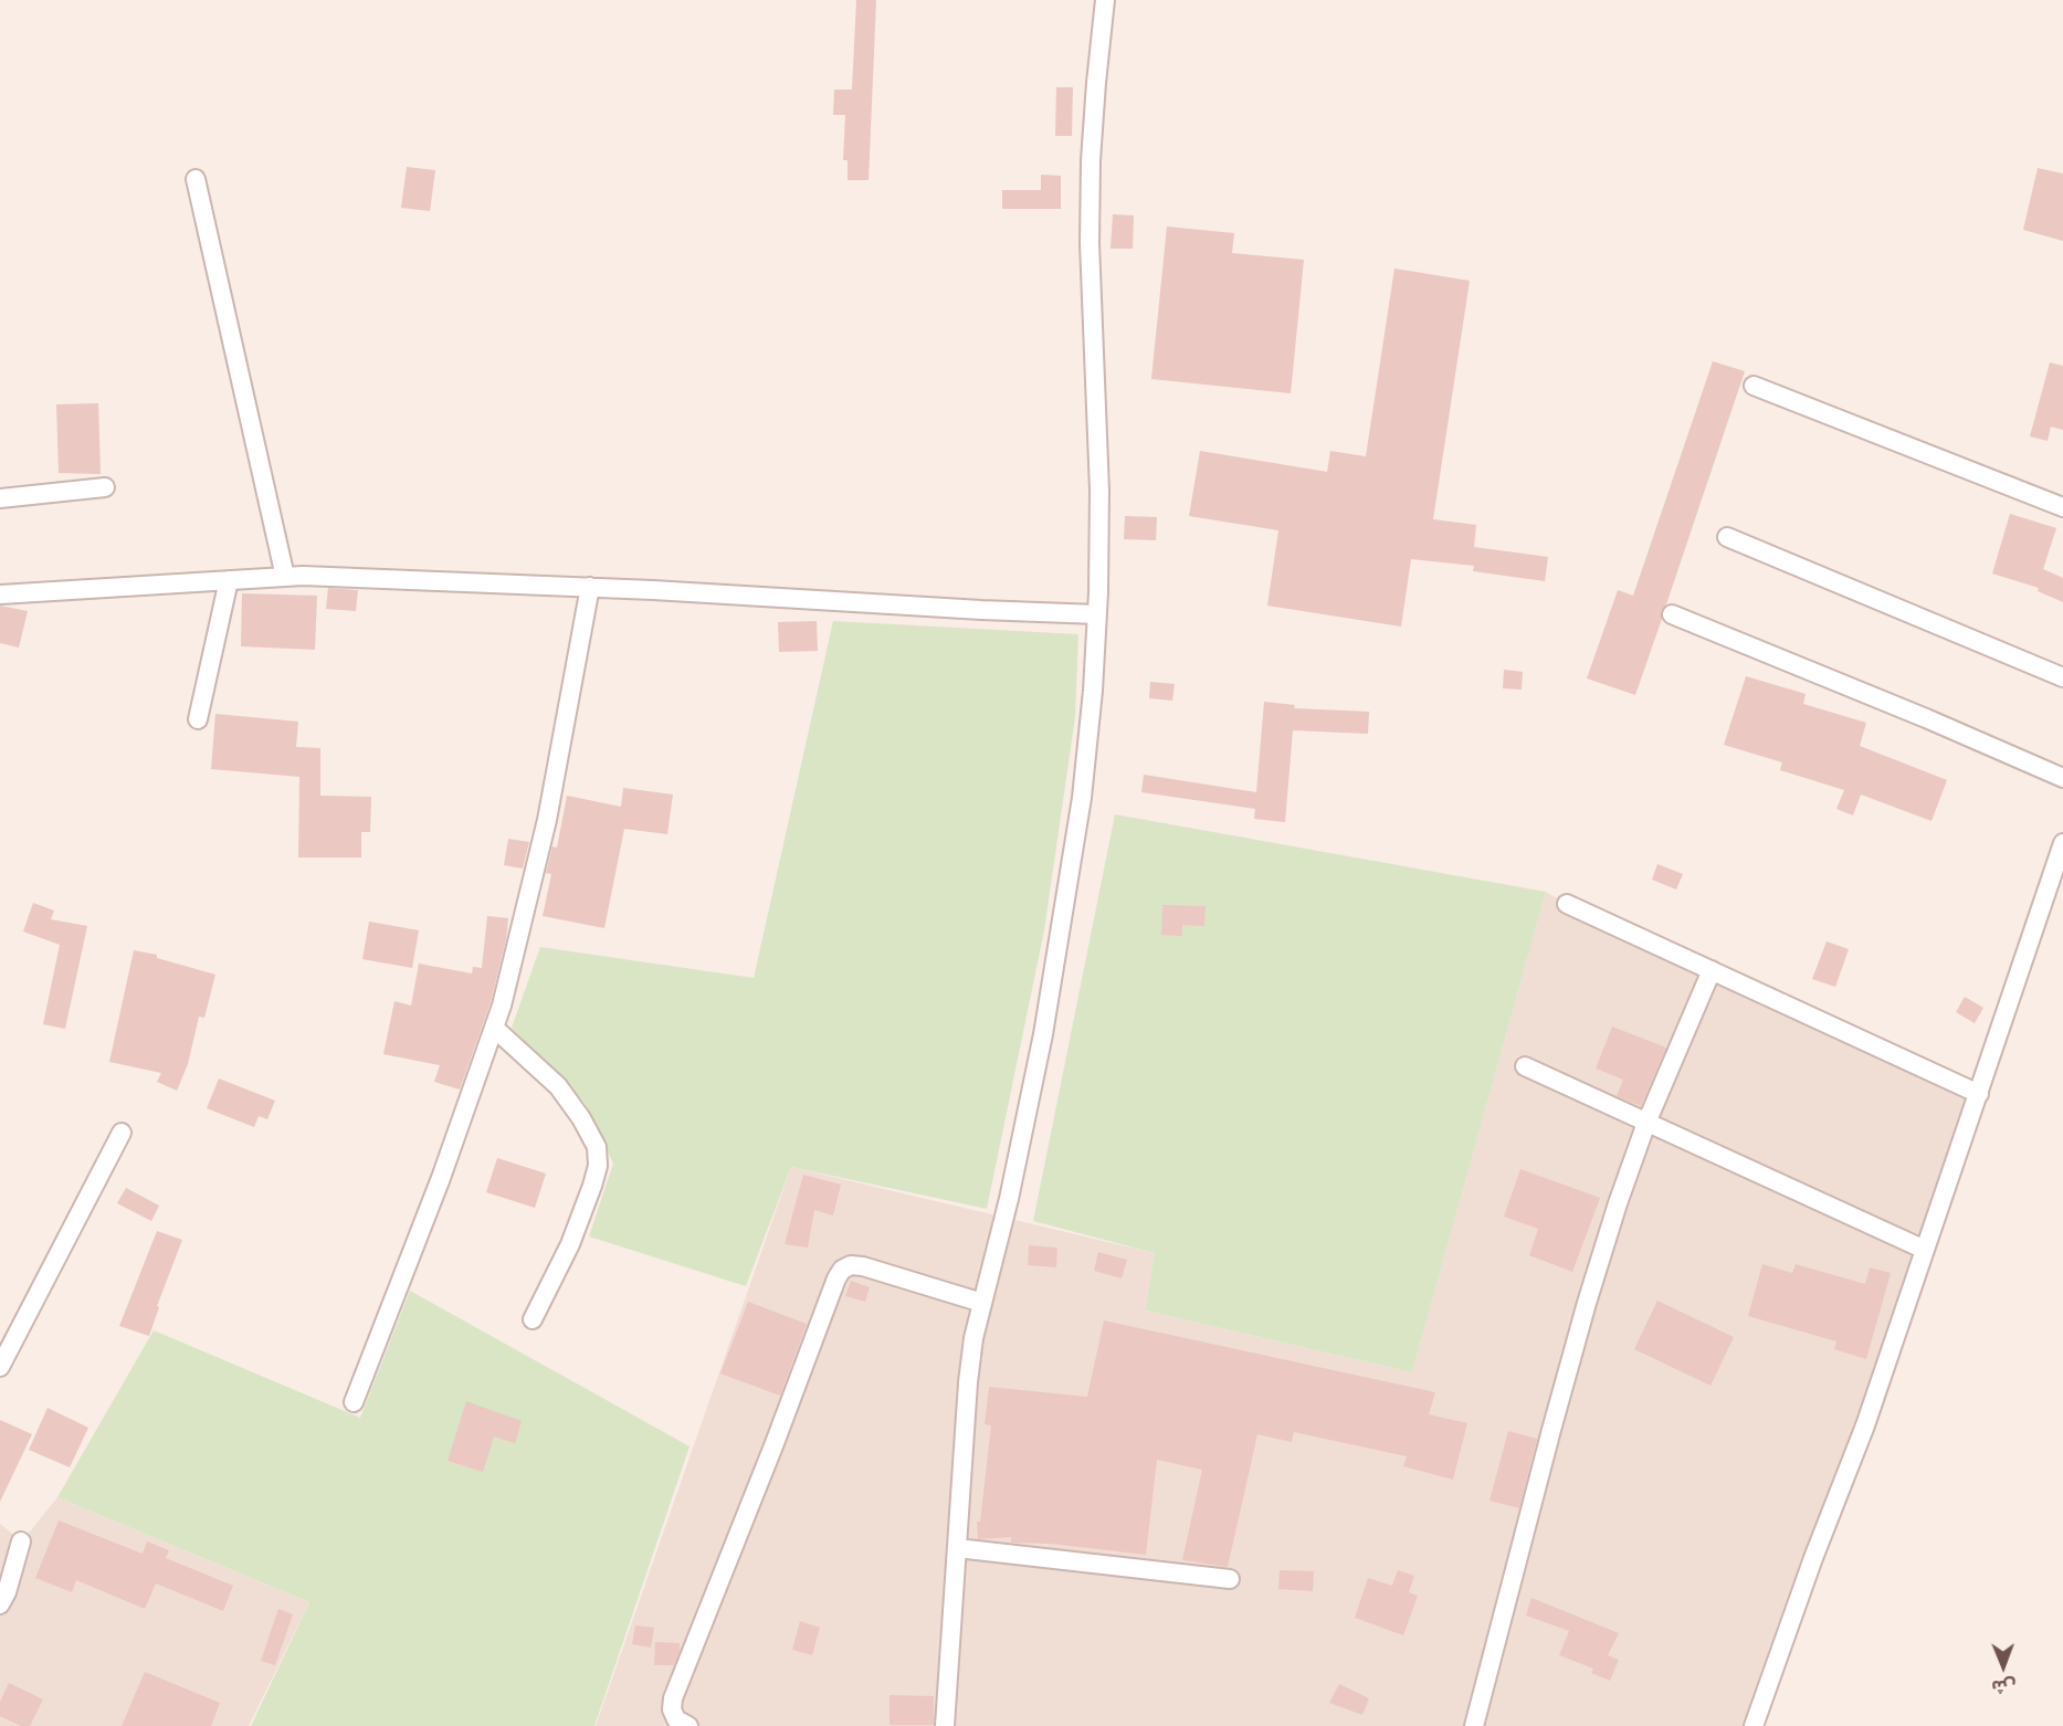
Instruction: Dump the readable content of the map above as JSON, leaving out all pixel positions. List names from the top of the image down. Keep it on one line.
{"north":"bottom"}
